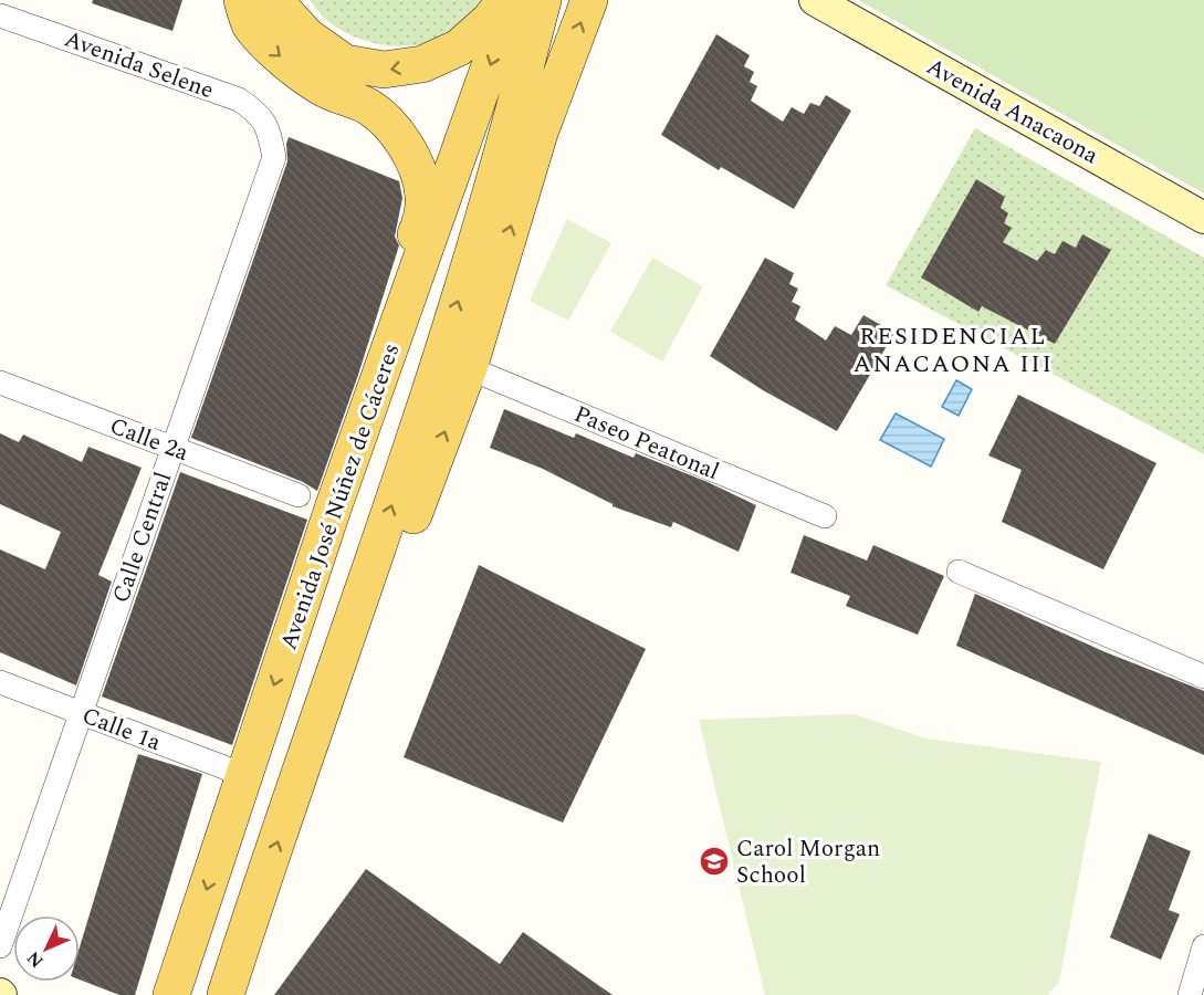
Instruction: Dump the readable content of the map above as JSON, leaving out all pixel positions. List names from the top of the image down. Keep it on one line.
{"streets":{"main road":["Avenida Anacaona","Avenida José Núñez de Cáceres"],"street":["Avenida Selene","Calle 2a","Paseo Peatonal","Calle Central","Calle 1a"]},"crossings":[["Avenida Selene","Calle Central"],["Calle 2a","Calle Central"],["Avenida José Núñez de Cáceres","Calle 1a"],["Calle Central","Calle 1a"]],"districts":["RESIDENCIAL ANACAONA III"],"places":{"school or university":["Carol Morgan School"]},"north":"bottom left"}
